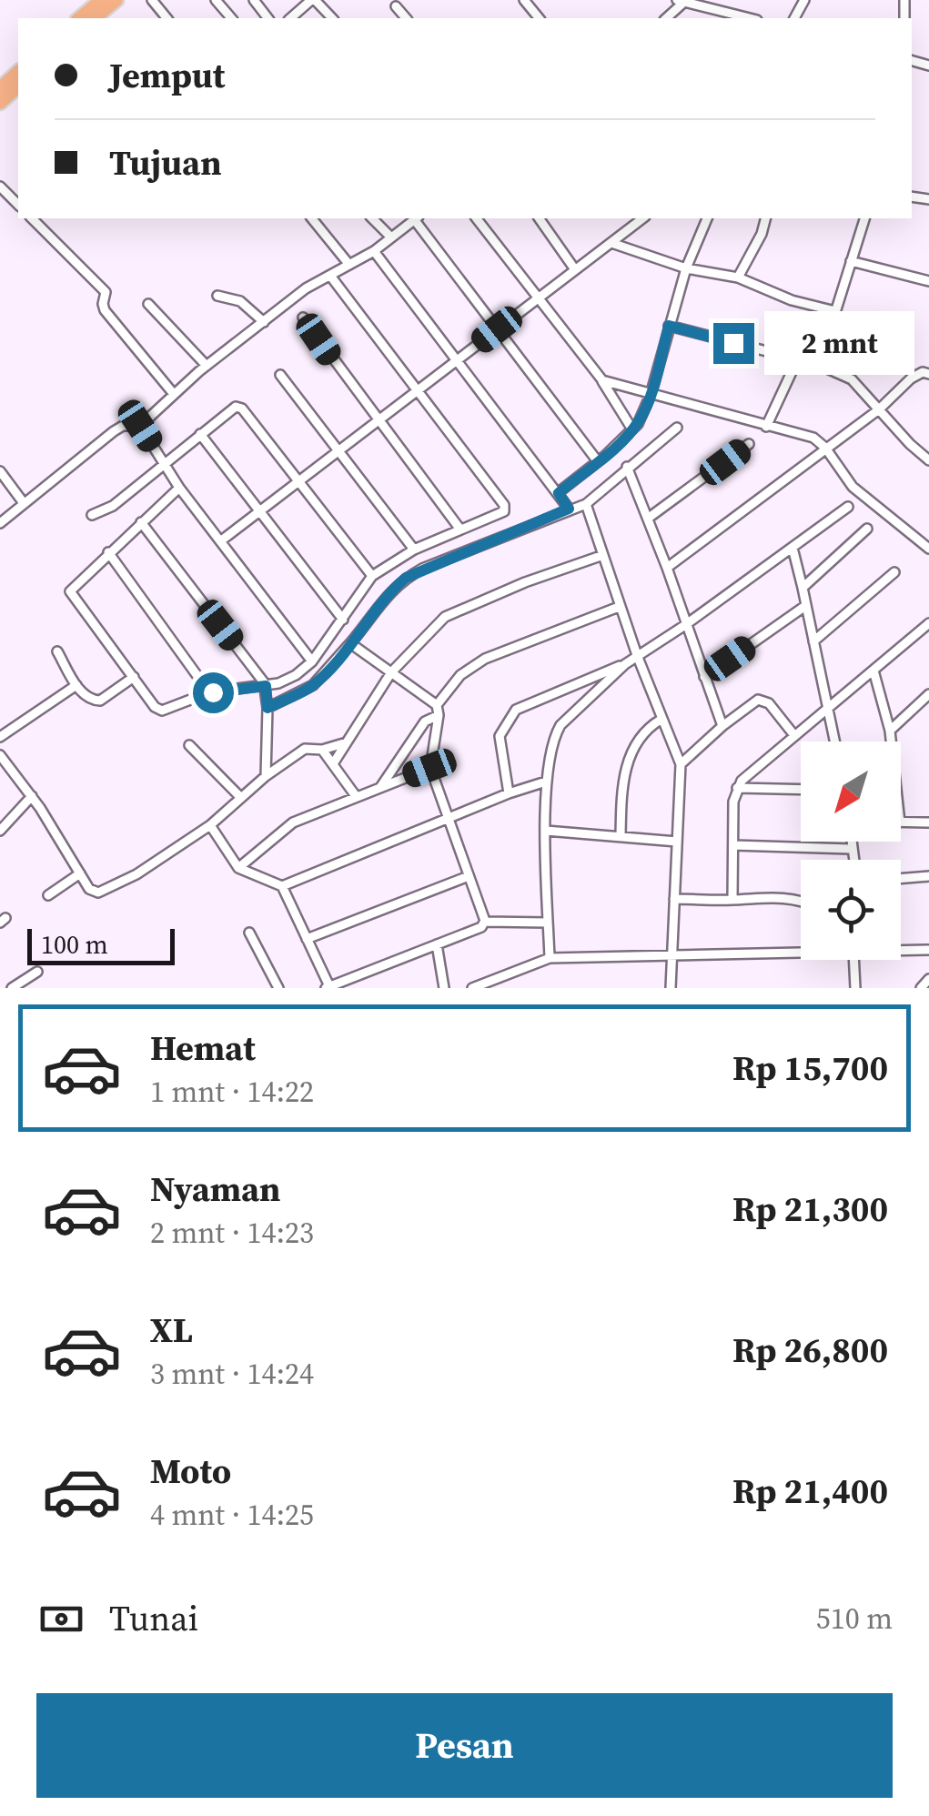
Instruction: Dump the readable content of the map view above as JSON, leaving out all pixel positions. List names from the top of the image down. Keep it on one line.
{"scale_bar":"100 m","north":"bottom left","page":{"banner":["Jemput","Tujuan"],"bubble":"2 mnt","scale":"100 m","list":[{"name":"Hemat","note":"1 mnt · 14:22","value":"Rp 15,700"},{"name":"Nyaman","note":"2 mnt · 14:23","value":"Rp 21,300"},{"name":"XL","note":"3 mnt · 14:24","value":"Rp 26,800"},{"name":"Moto","note":"4 mnt · 14:25","value":"Rp 21,400"}],"pay":["Tunai","510 m"],"buttons":"Pesan"}}
